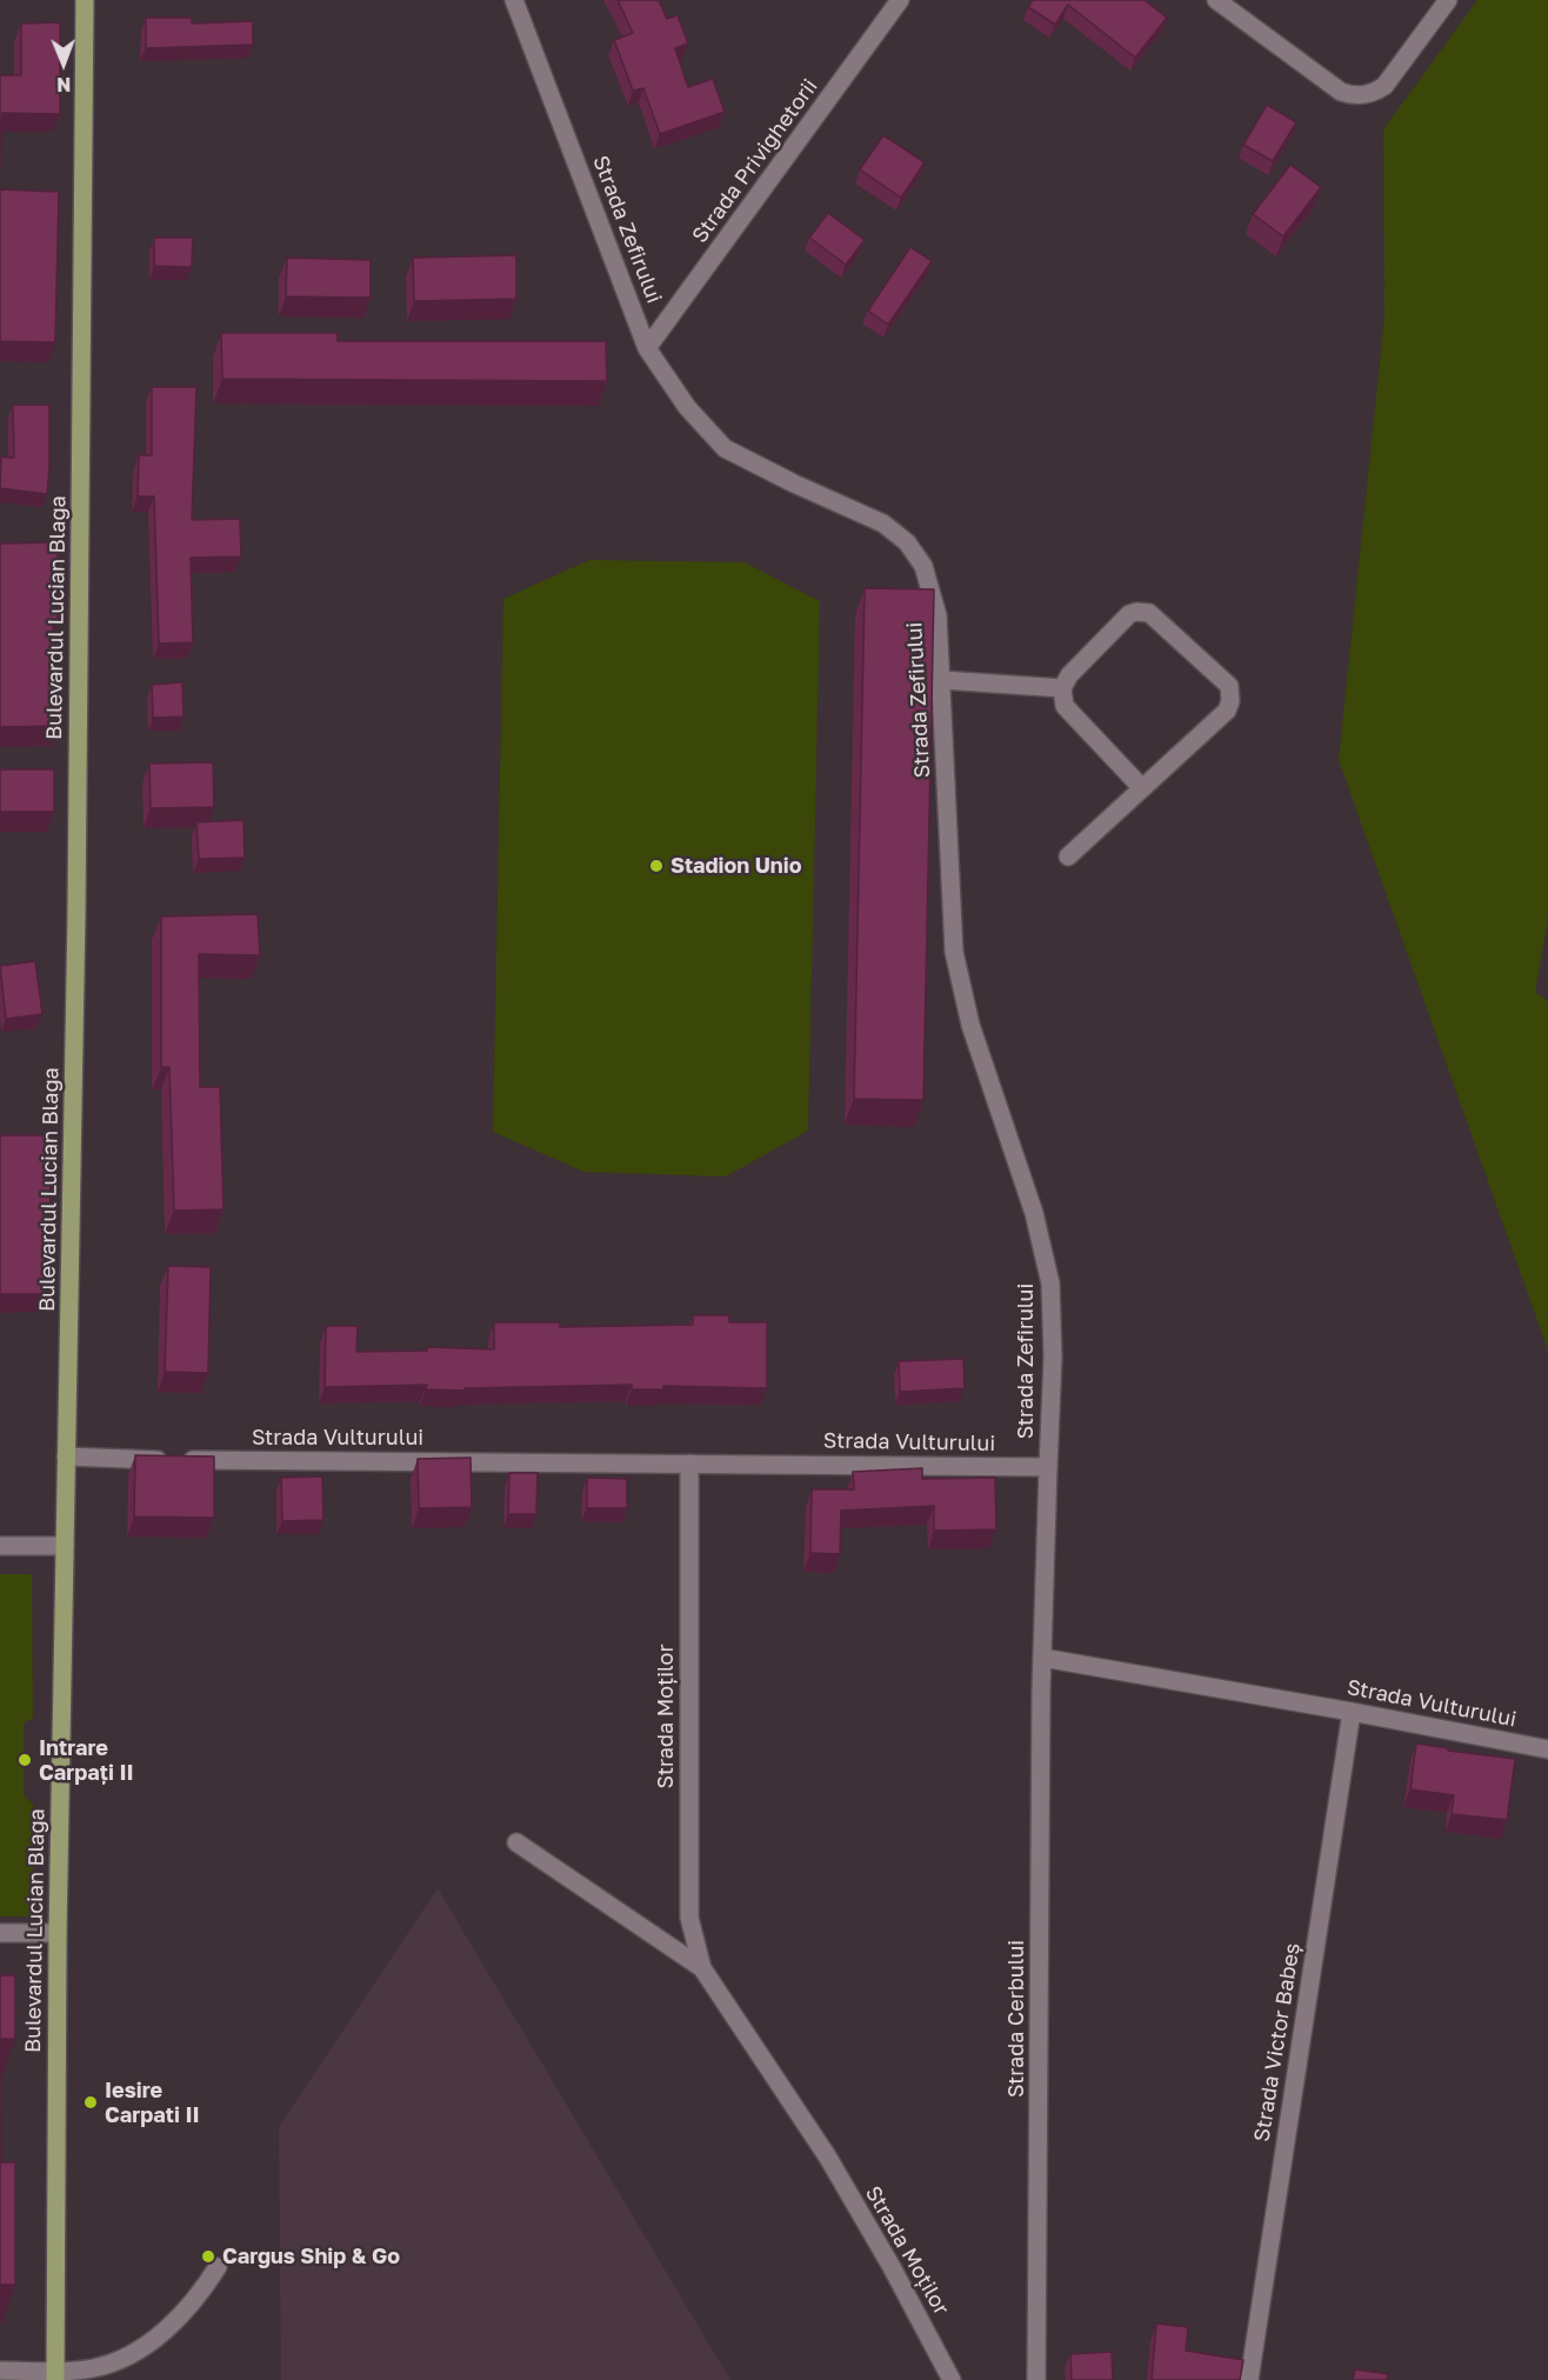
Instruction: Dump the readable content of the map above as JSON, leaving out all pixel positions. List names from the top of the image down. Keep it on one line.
{"streets":{"main road":["Bulevardul Lucian Blaga"],"street":["Strada Privighetorii","Strada Zefirului","Strada Vulturului","Strada Moților","Strada Cerbului","Strada Victor Babeș"]},"crossings":[["Strada Privighetorii","Strada Zefirului"],["Strada Zefirului","Strada Vulturului"],["Bulevardul Lucian Blaga","Strada Vulturului"],["Strada Vulturului","Strada Moților"],["Strada Vulturului","Strada Cerbului"],["Strada Vulturului","Strada Victor Babeș"]],"places":["Stadion Unio","Intrare Carpați II","Iesire Carpati II","Cargus Ship & Go"],"north":"bottom"}
